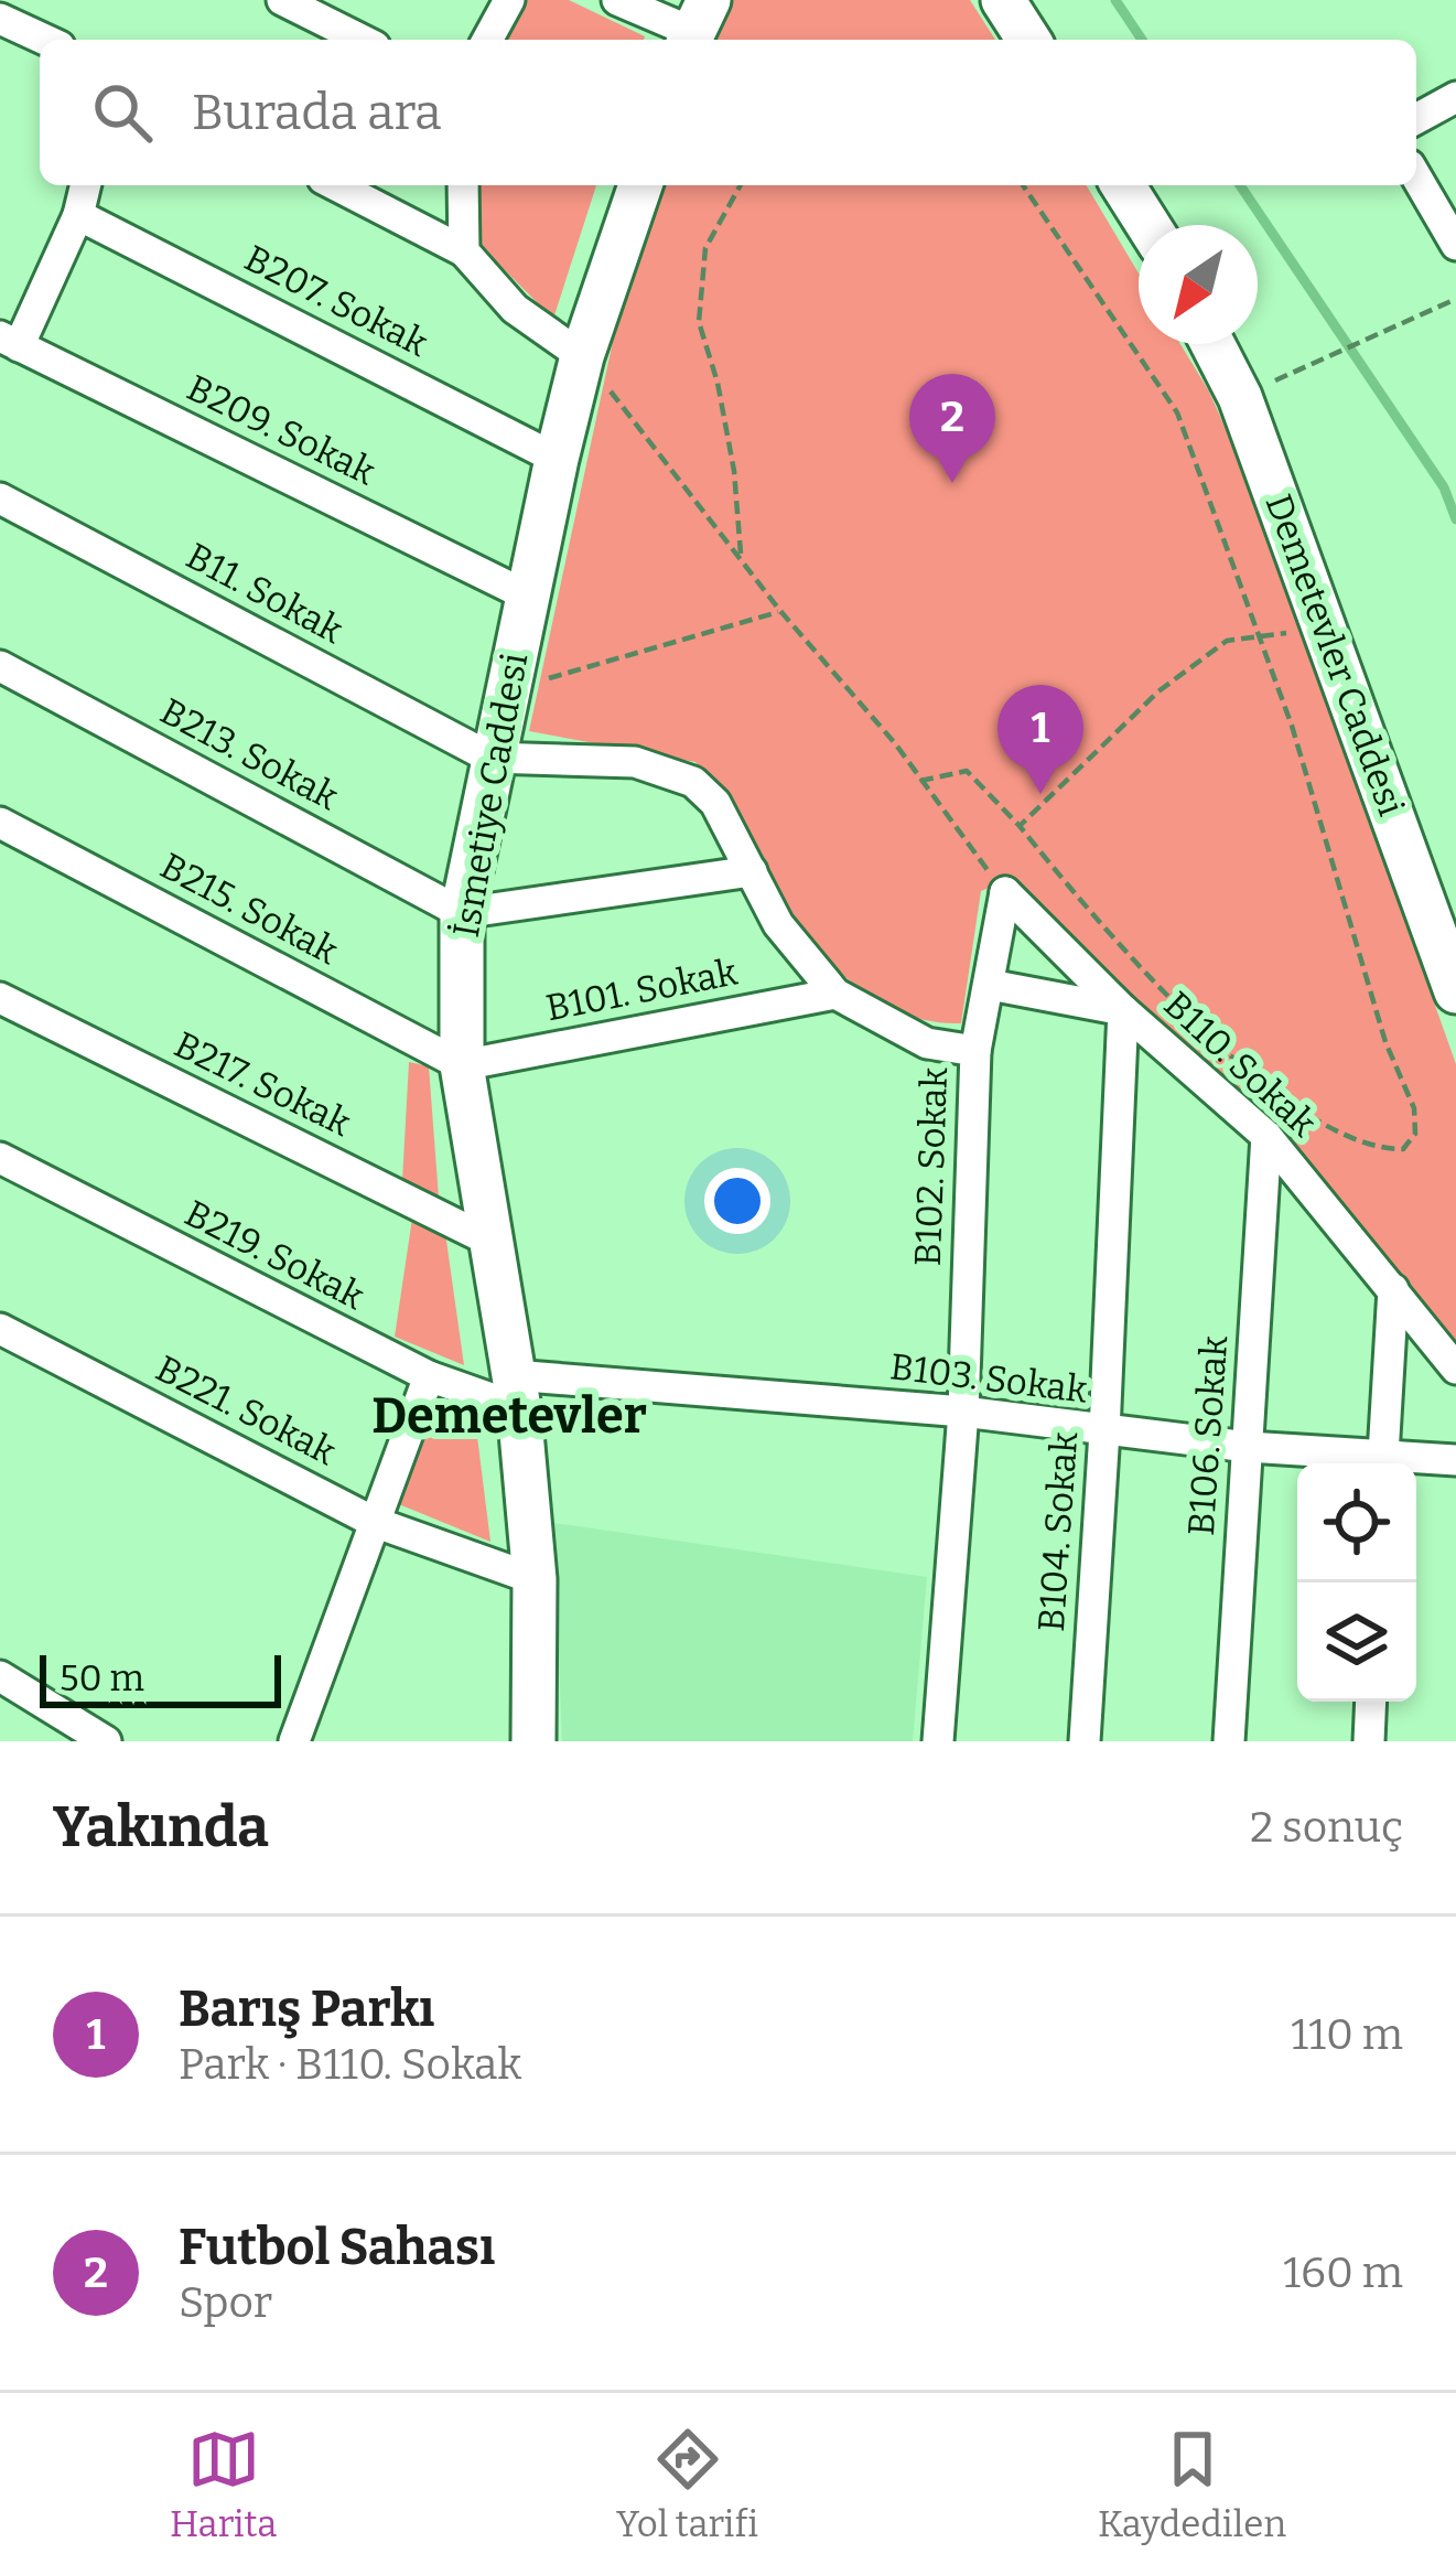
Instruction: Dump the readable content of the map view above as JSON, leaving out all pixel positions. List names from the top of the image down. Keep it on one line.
{"streets":{"main road":["Demetevler Caddesi","İsmetiye Caddesi"],"street":["B207. Sokak","B209. Sokak","B11. Sokak","B213. Sokak","B215. Sokak","B101. Sokak","B110. Sokak","B217. Sokak","B102. Sokak","B219. Sokak","B103. Sokak","B221. Sokak","B106. Sokak","B104. Sokak"]},"crossings":[["B207. Sokak","İsmetiye Caddesi"],["B209. Sokak","İsmetiye Caddesi"],["B11. Sokak","İsmetiye Caddesi"],["B11. Sokak","B102. Sokak"],["B213. Sokak","İsmetiye Caddesi"],["İsmetiye Caddesi","B215. Sokak"],["İsmetiye Caddesi","B101. Sokak"],["İsmetiye Caddesi","B217. Sokak"],["İsmetiye Caddesi","B102. Sokak"],["İsmetiye Caddesi","B219. Sokak"],["İsmetiye Caddesi","B103. Sokak"],["İsmetiye Caddesi","B221. Sokak"],["B215. Sokak","B101. Sokak"],["B101. Sokak","B102. Sokak"],["B110. Sokak","B106. Sokak"],["B110. Sokak","B104. Sokak"],["B102. Sokak","B103. Sokak"],["B219. Sokak","B103. Sokak"],["B103. Sokak","B106. Sokak"],["B103. Sokak","B104. Sokak"]],"districts":["Demetevler"],"scale_bar":"50 m","north":"bottom left","page":{"search":"Burada ara","pins":["2","1"],"scale":"50 m","heading":["Yakında","2 sonuç"],"list":[{"mark":"1","name":"Barış Parkı","note":"Park · B110. Sokak","value":"110 m"},{"mark":"2","name":"Futbol Sahası","note":"Spor","value":"160 m"}],"nav":["Harita","Yol tarifi","Kaydedilen"]}}
